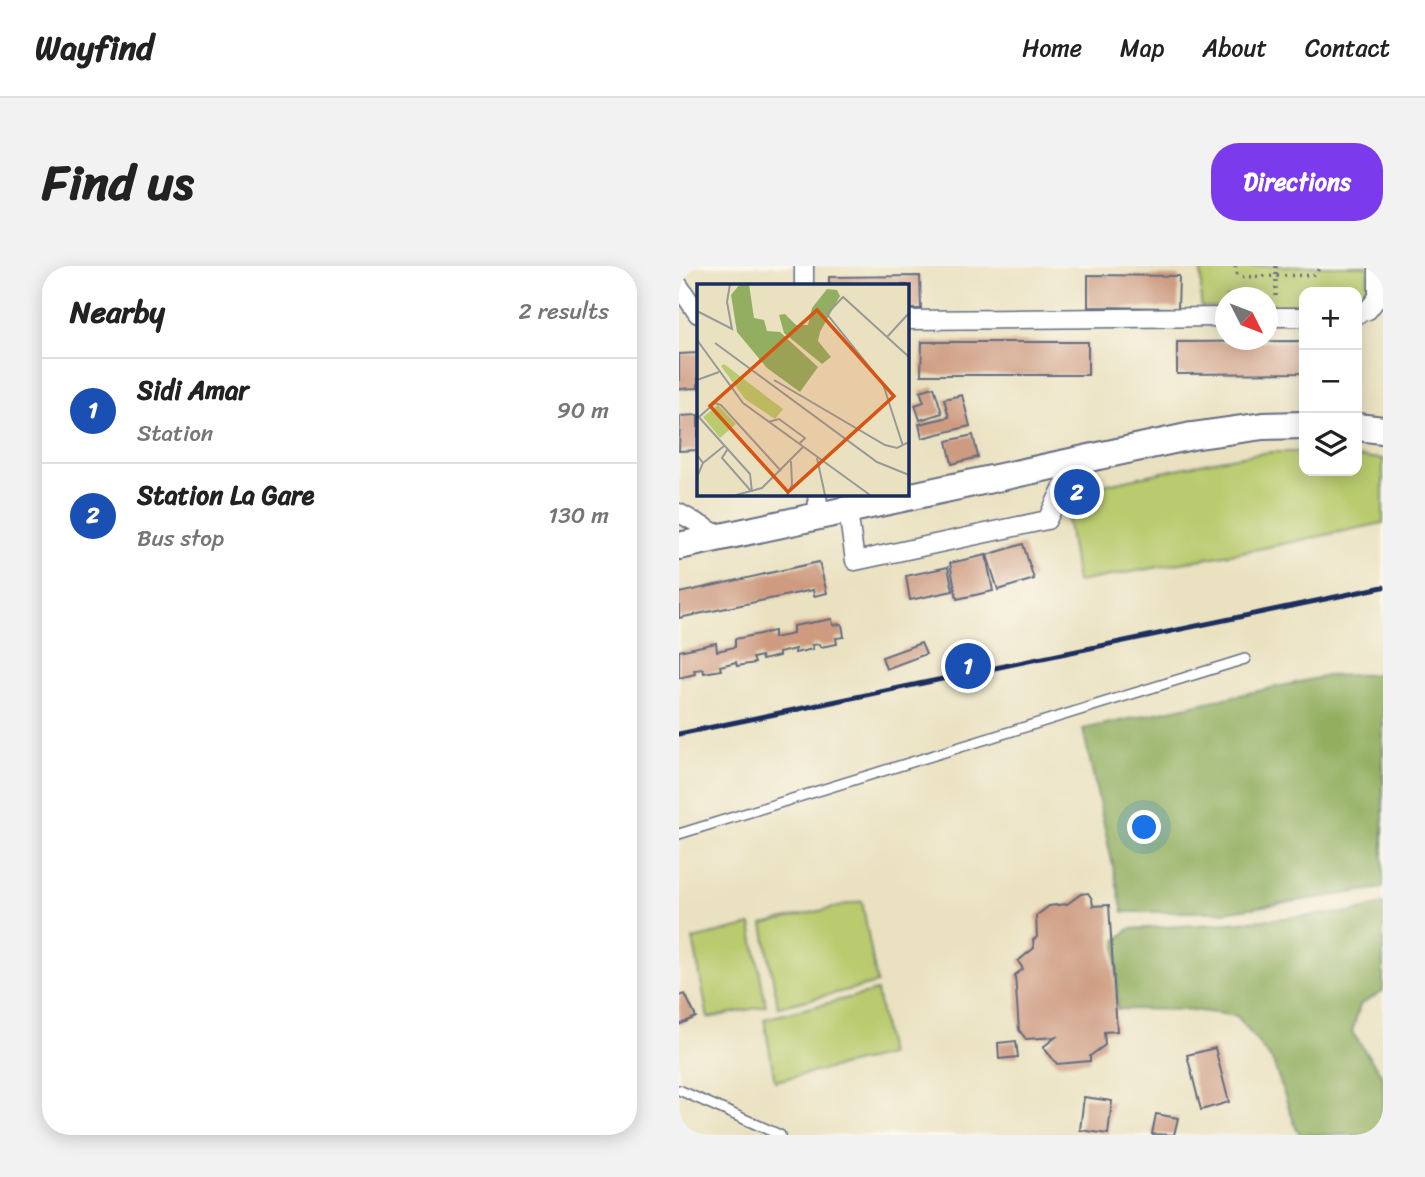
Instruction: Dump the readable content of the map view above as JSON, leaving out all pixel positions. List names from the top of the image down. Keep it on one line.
{"north":"bottom right","page":{"header":"Wayfind","nav":["Home","Map","About","Contact"],"title":"Find us","buttons":"Directions","heading":["Nearby","2 results"],"map_buttons":["+","−"],"list":[{"mark":"1","name":"Sidi Amar","note":"Station","value":"90 m"},{"mark":"2","name":"Station La Gare","note":"Bus stop","value":"130 m"}],"pins":["2","1"]}}
